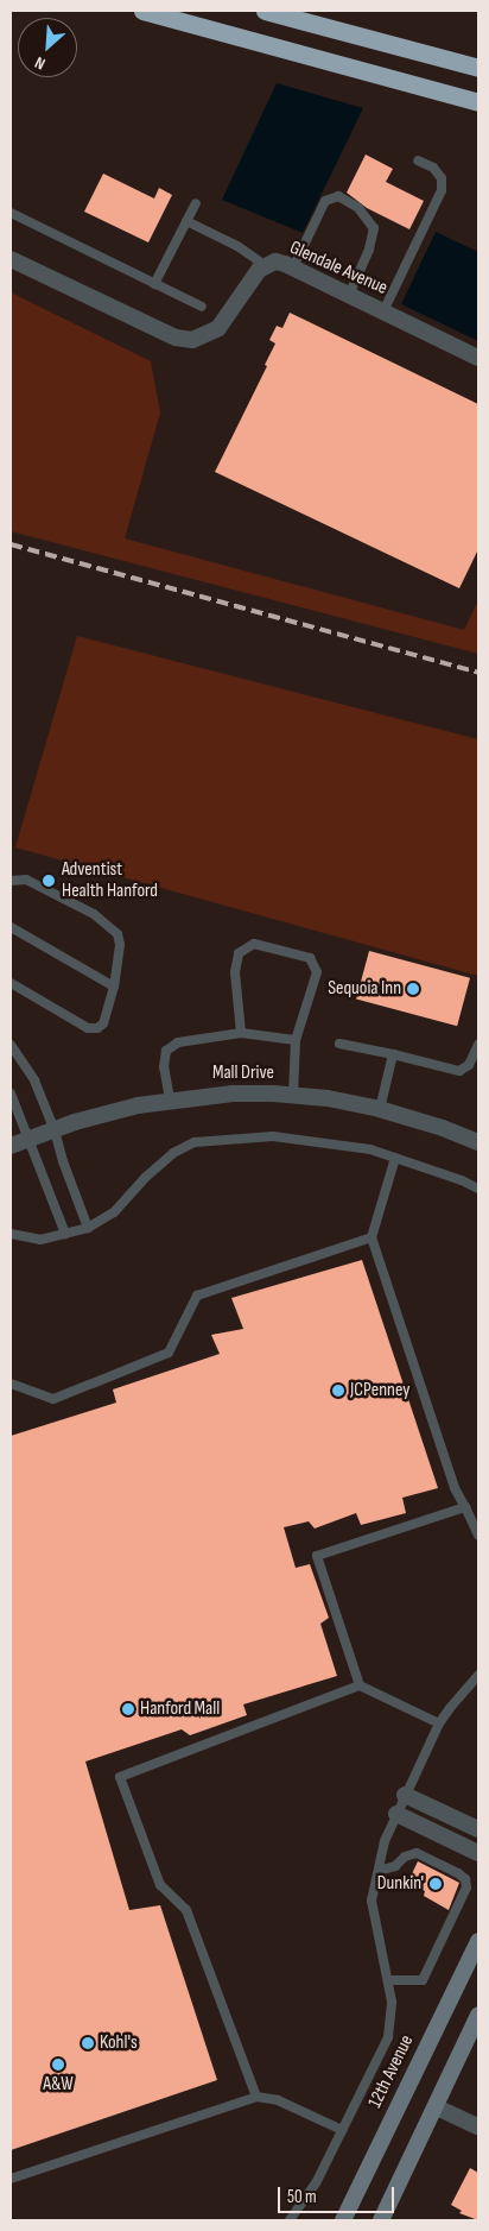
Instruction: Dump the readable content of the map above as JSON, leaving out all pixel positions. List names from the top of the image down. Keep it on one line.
{"streets":{"main road":["12th Avenue"],"street":["Glendale Avenue","Mall Drive"]},"places":["Adventist Health Hanford","Sequoia Inn","JCPenney","Hanford Mall","Dunkin'","Kohl's","A&W"],"scale_bar":"50 m","north":"bottom left"}
